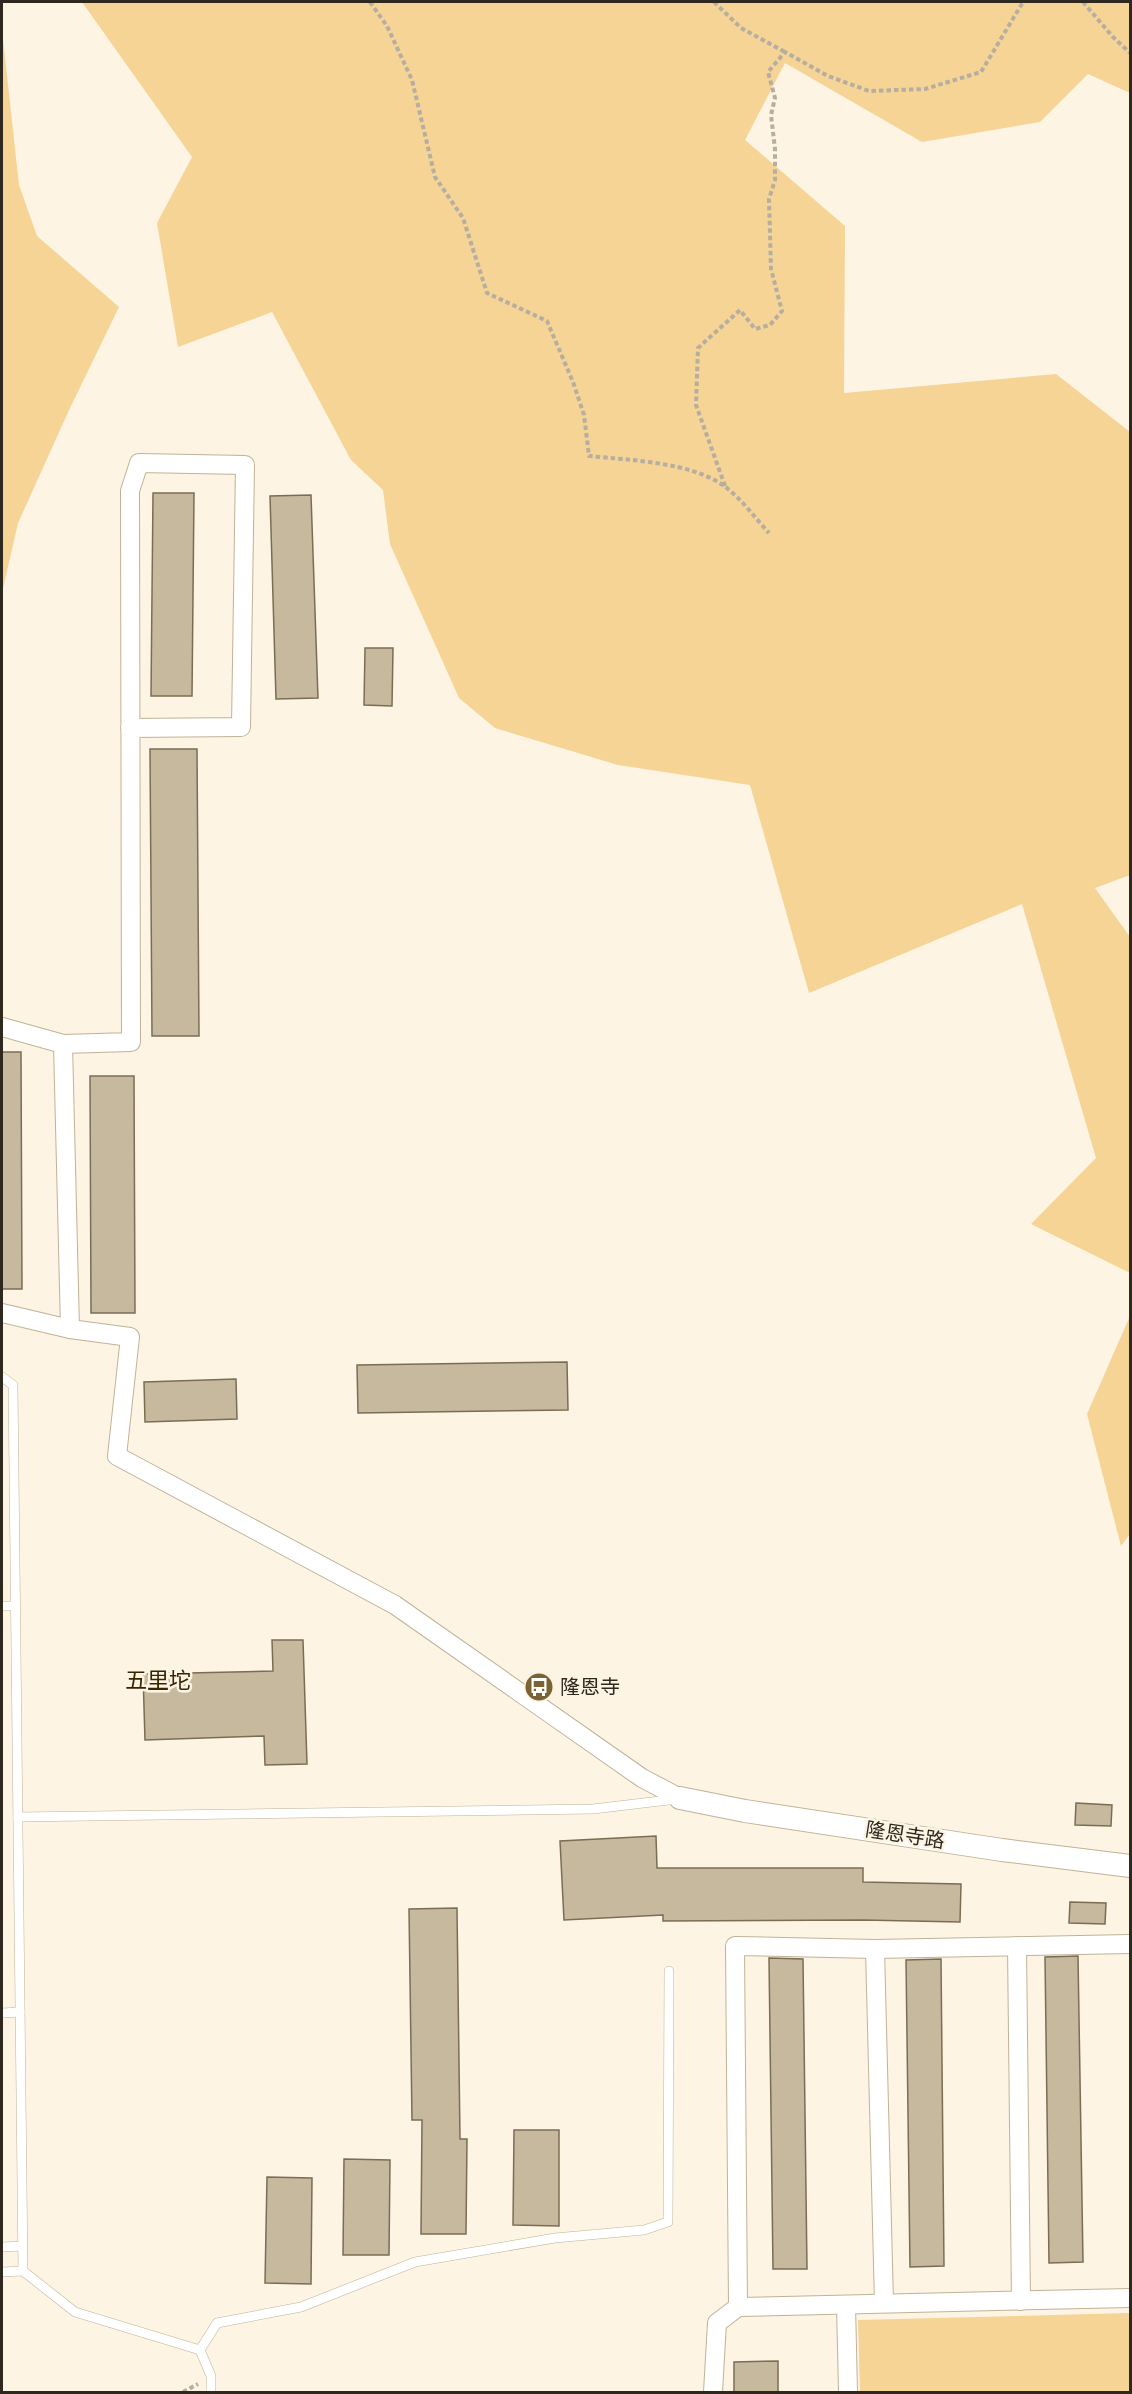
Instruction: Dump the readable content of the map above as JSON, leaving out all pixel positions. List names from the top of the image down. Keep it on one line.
{"streets":{"street":["隆恩寺路"]},"districts":["五里坨"],"places":{"bus stop":["隆恩寺"]}}
